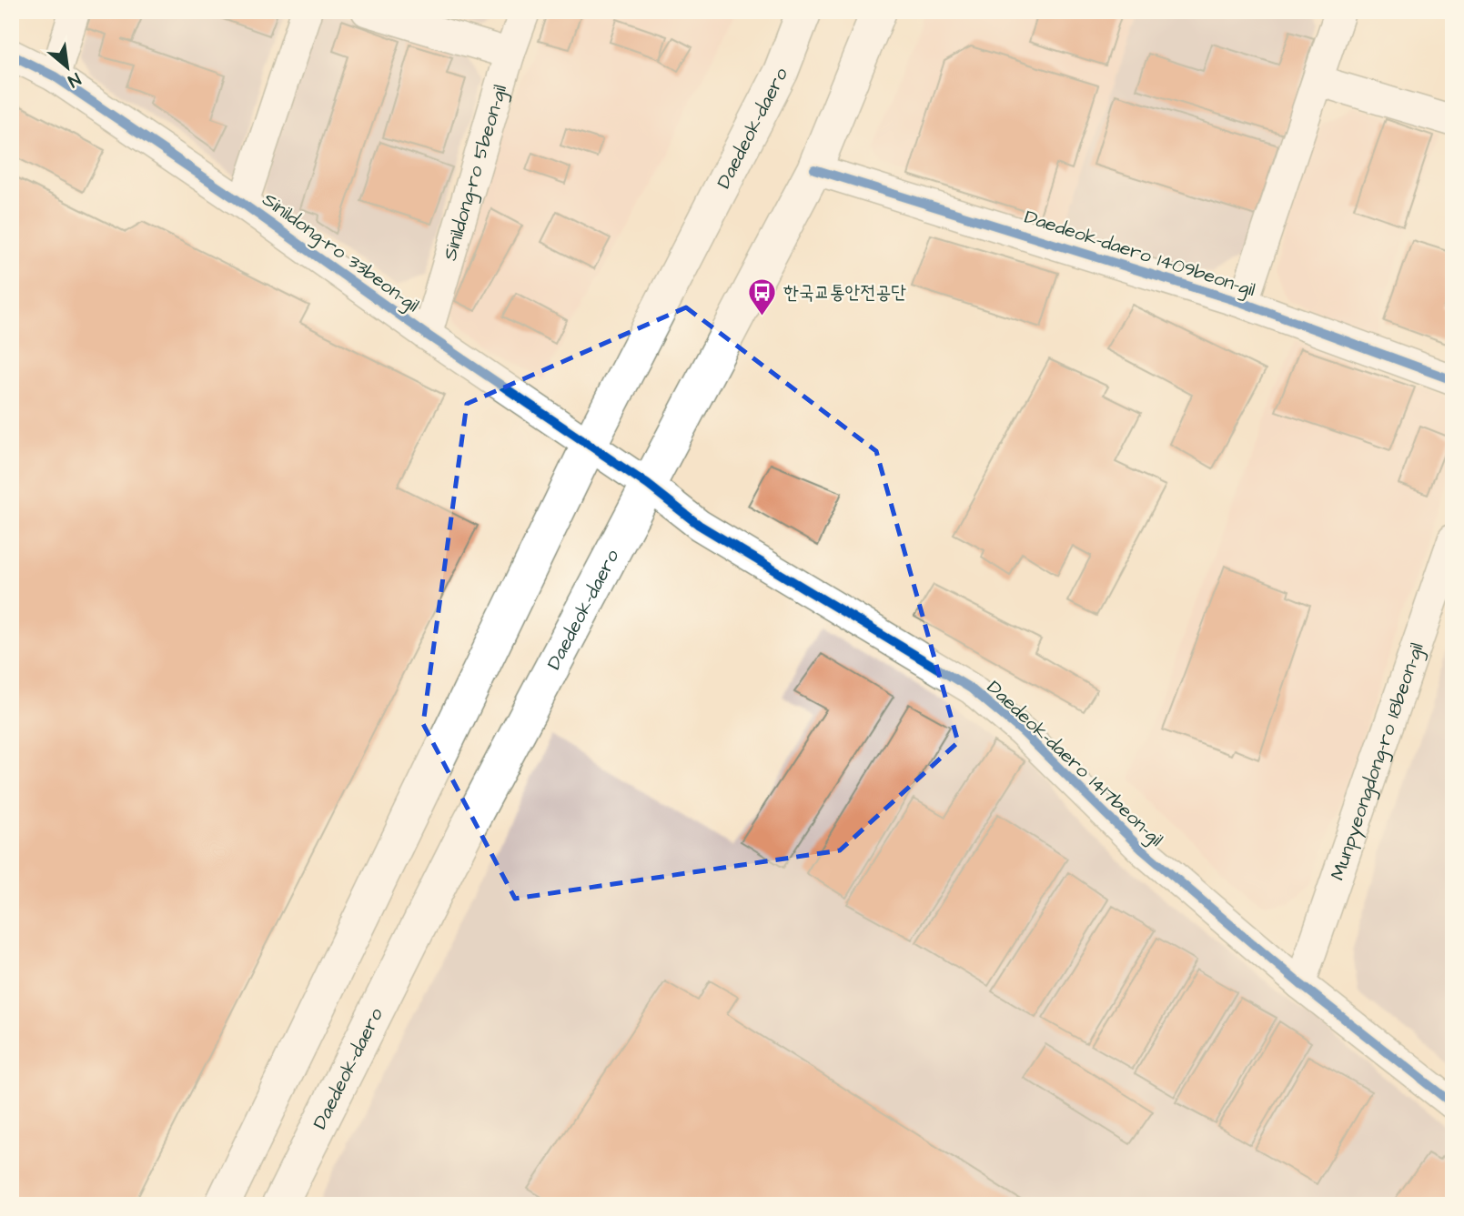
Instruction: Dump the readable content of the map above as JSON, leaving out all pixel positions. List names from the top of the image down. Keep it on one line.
{"streets":{"main road":["Daedeok-daero"],"street":["Sinildong-ro 5beon-gil","Sinildong-ro 33beon-gil","Daedeok-daero 1409beon-gil","Munpyeongdong-ro 18beon-gil","Daedeok-daero 1417beon-gil"]},"crossings":[["Daedeok-daero","Sinildong-ro 33beon-gil"],["Daedeok-daero","Daedeok-daero 1409beon-gil"],["Daedeok-daero","Daedeok-daero 1417beon-gil"],["Sinildong-ro 5beon-gil","Sinildong-ro 33beon-gil"],["Sinildong-ro 33beon-gil","Daedeok-daero 1417beon-gil"],["Munpyeongdong-ro 18beon-gil","Daedeok-daero 1417beon-gil"]],"places":{"bus stop":["한국교통안전공단"]},"north":"bottom right"}
